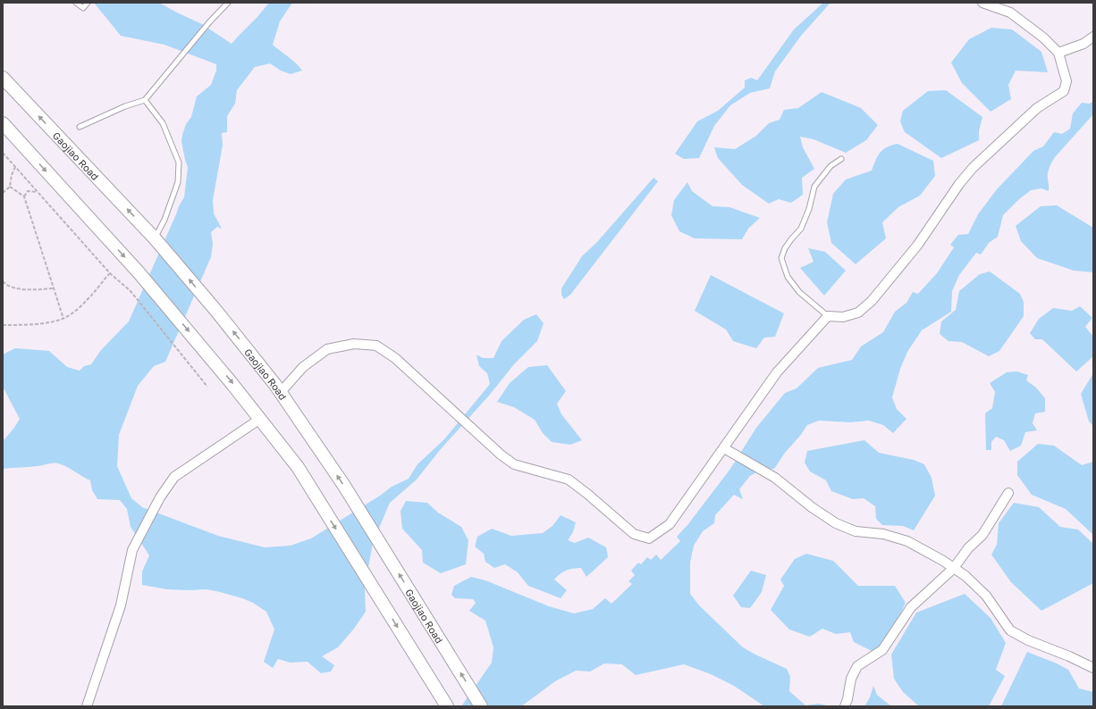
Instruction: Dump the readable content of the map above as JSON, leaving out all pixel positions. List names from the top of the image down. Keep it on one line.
{"streets":{"main road":["Gaojiao Road"]}}
